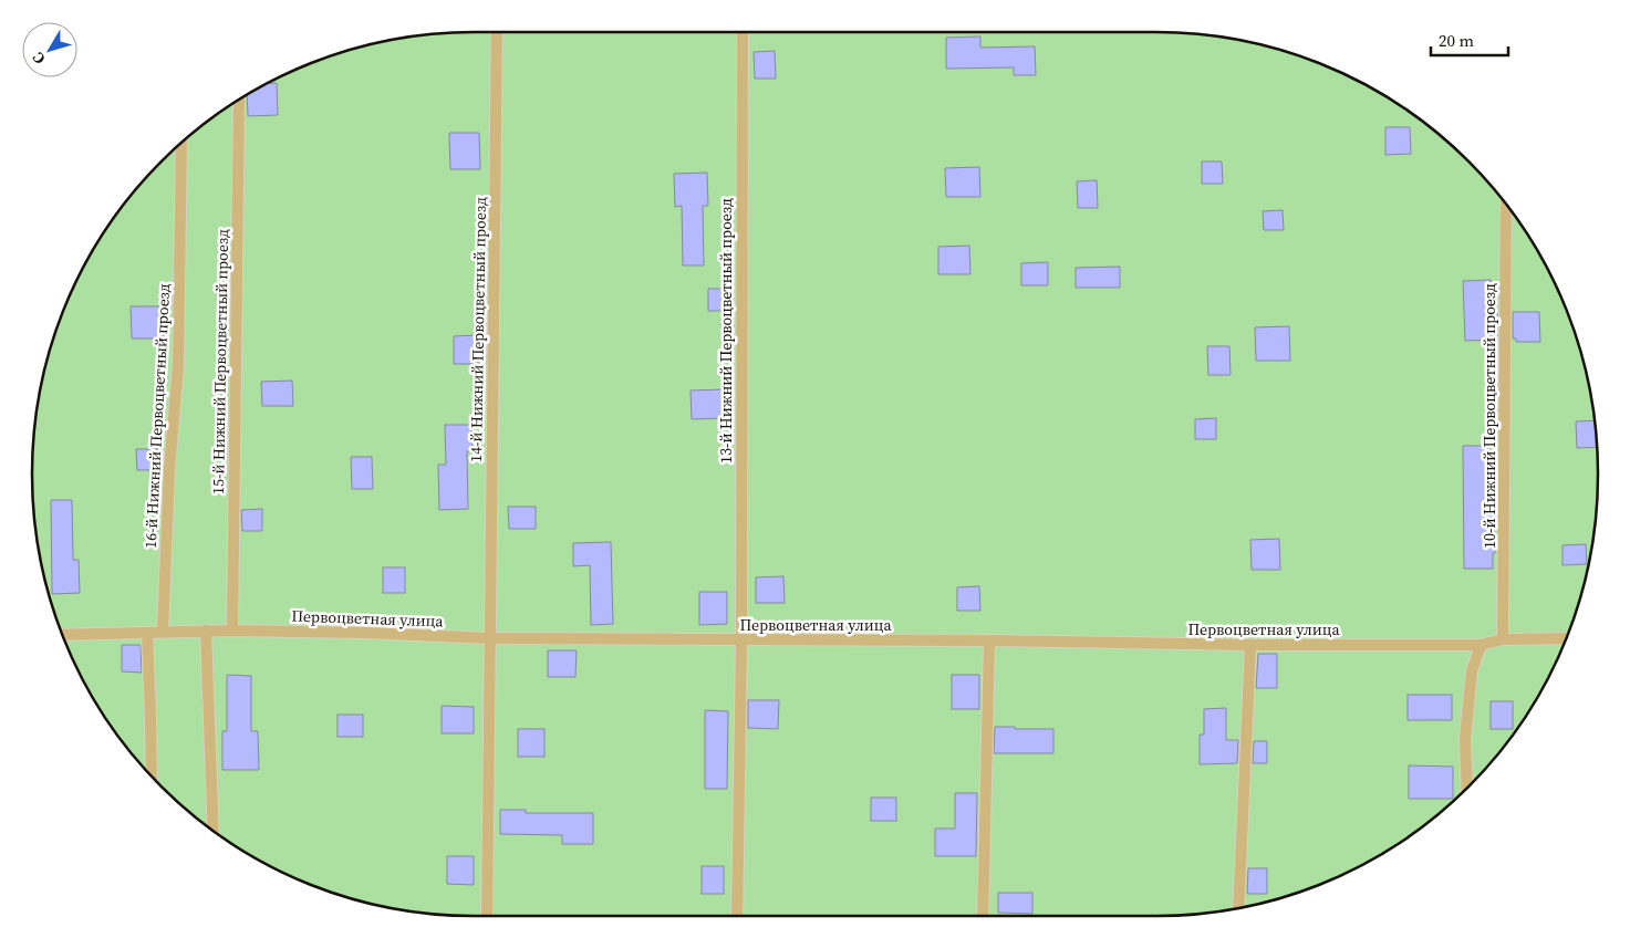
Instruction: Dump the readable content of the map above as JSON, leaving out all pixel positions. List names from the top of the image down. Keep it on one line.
{"streets":{"lane":["14-й Нижний Первоцветный проезд","13-й Нижний Первоцветный проезд","15-й Нижний Первоцветный проезд","16-й Нижний Первоцветный проезд","10-й Нижний Первоцветный проезд","Первоцветная улица"]},"crossings":[["14-й Нижний Первоцветный проезд","Первоцветная улица"],["13-й Нижний Первоцветный проезд","Первоцветная улица"],["15-й Нижний Первоцветный проезд","Первоцветная улица"],["16-й Нижний Первоцветный проезд","Первоцветная улица"],["10-й Нижний Первоцветный проезд","Первоцветная улица"]],"scale_bar":"20 m","north":"bottom left"}
